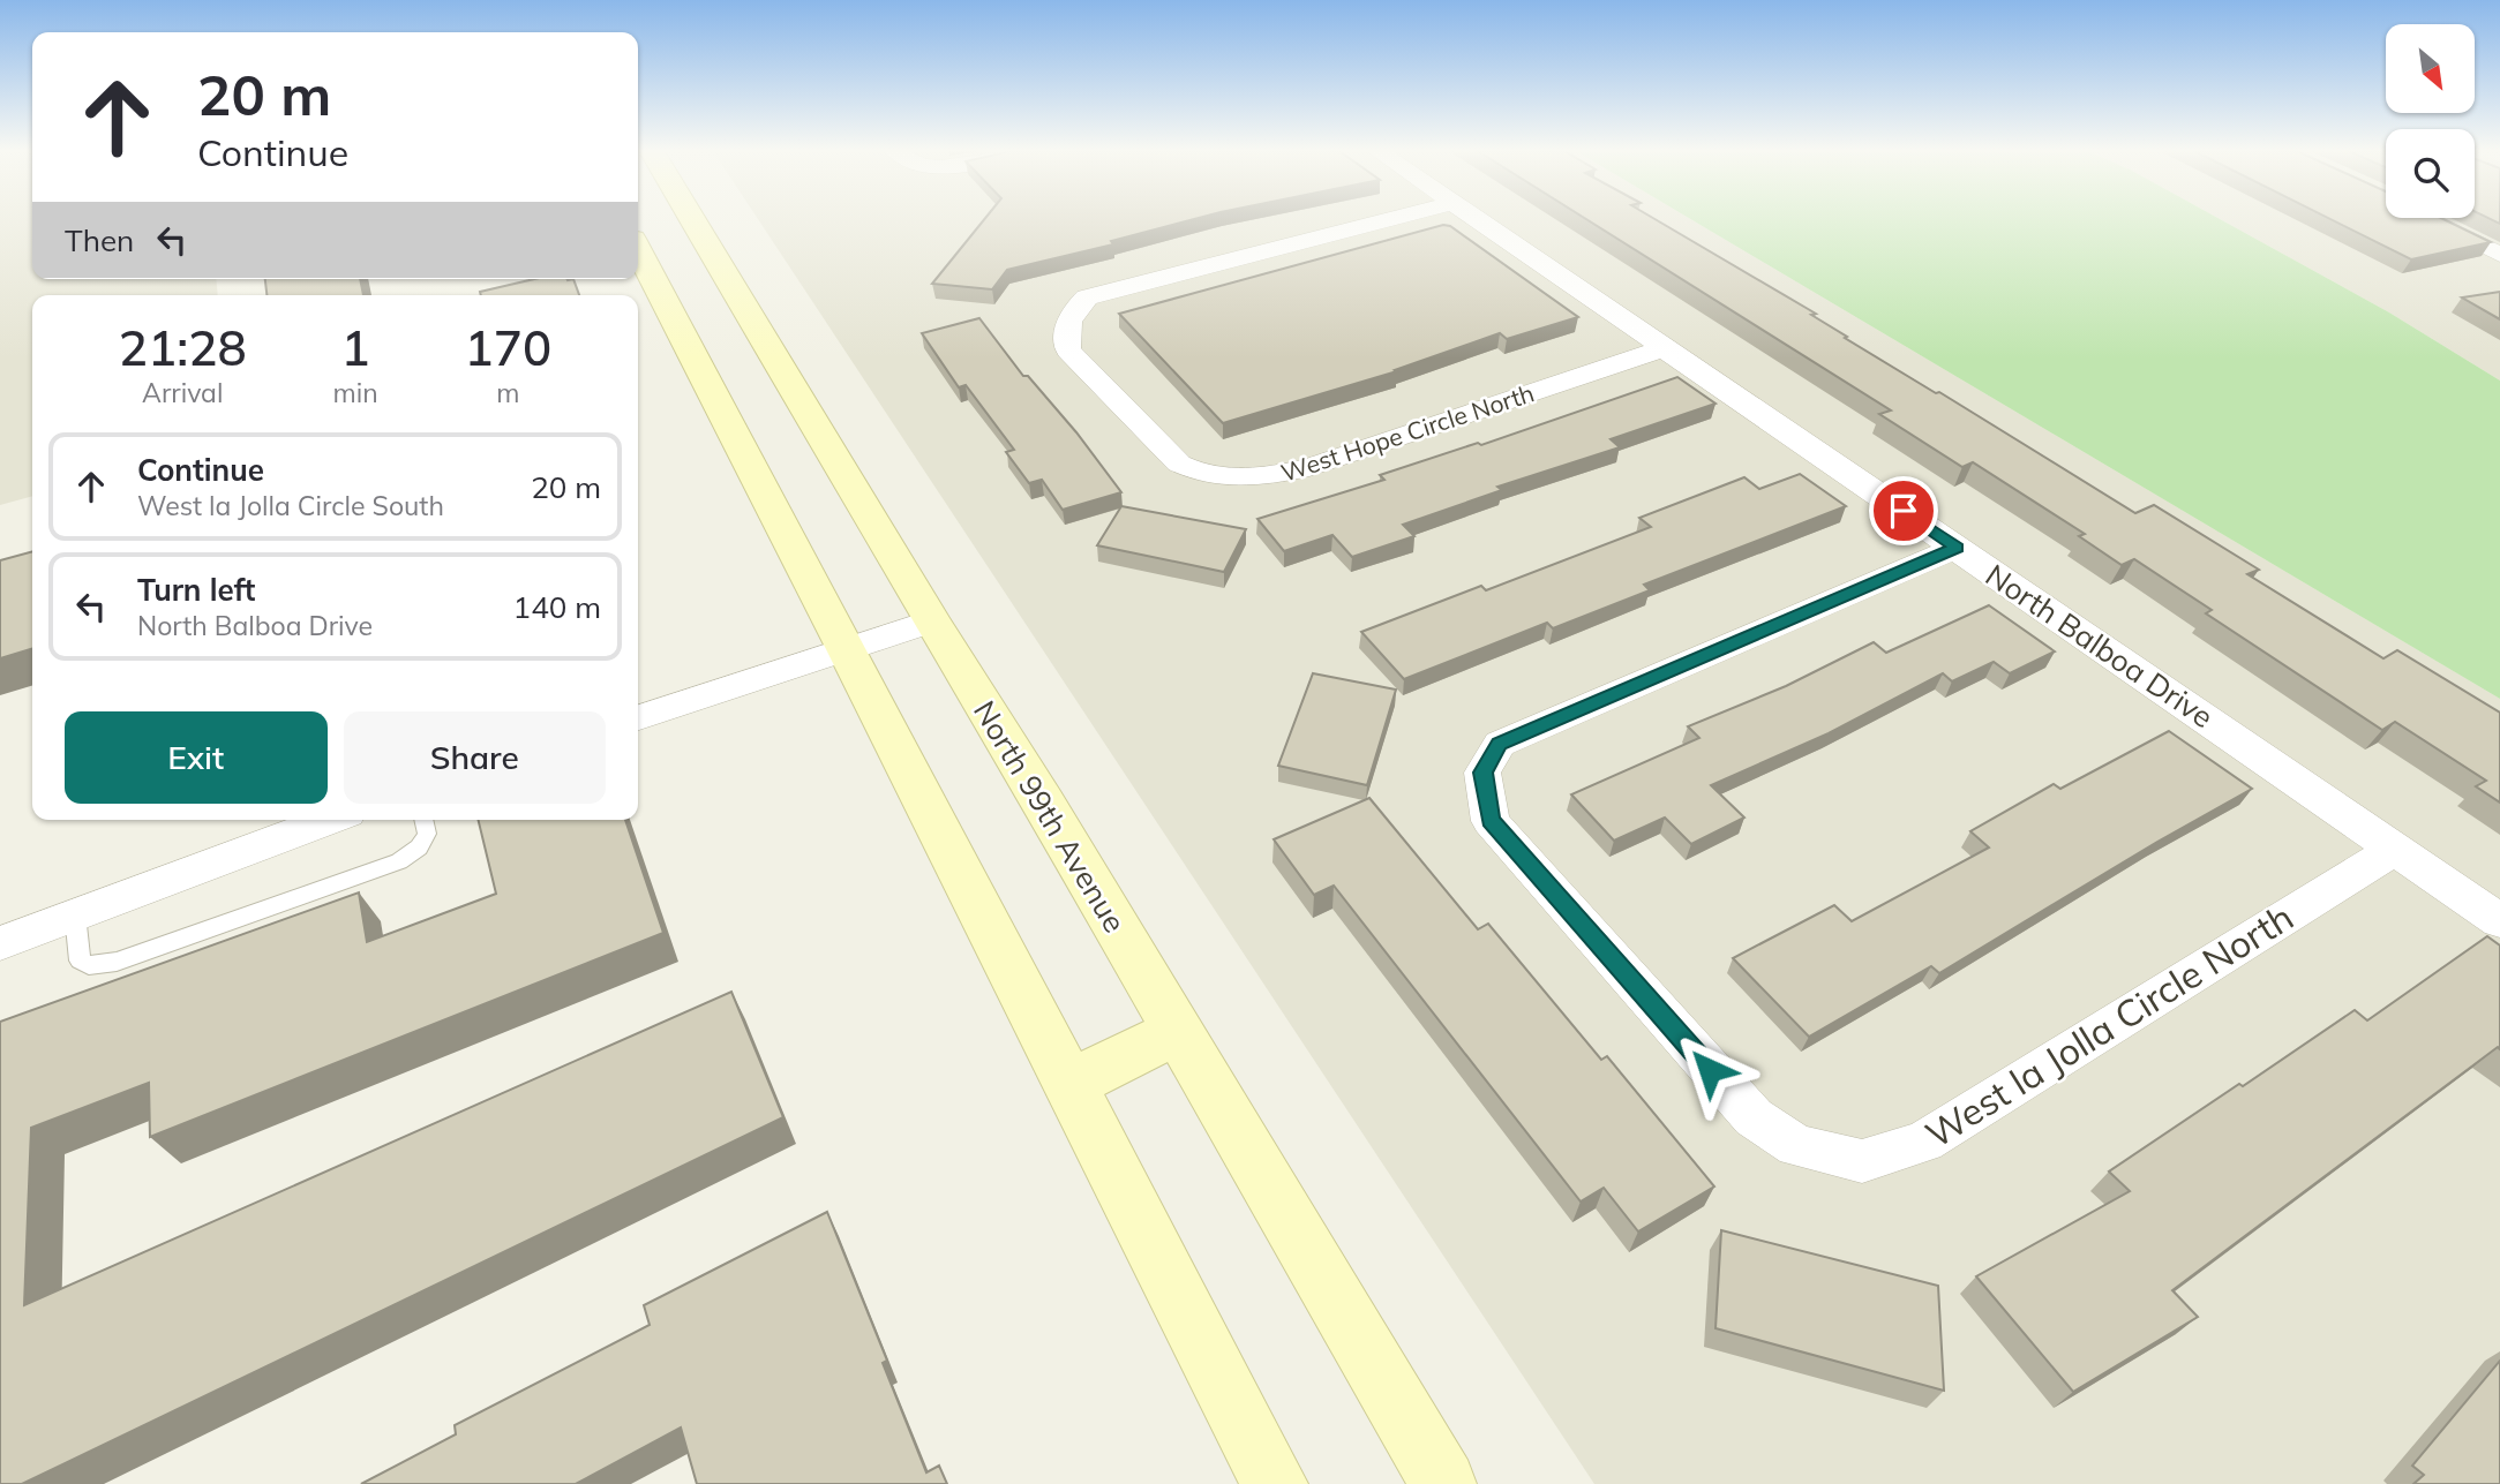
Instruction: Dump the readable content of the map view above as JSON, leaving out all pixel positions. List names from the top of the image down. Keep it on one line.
{"streets":{"main road":["North 99th Avenue"],"street":["West Hope Circle North","North Balboa Drive","West la Jolla Circle North"]},"crossings":[["West Hope Circle North","North Balboa Drive"],["North Balboa Drive","West la Jolla Circle North"]],"north":"bottom right","page":{"turn":["20 m","Continue"],"then":"Then","eta":["21:28","Arrival","1","min","170","m"],"list":[{"name":"Continue","note":"West la Jolla Circle South","value":"20 m"},{"name":"Turn left","note":"North Balboa Drive","value":"140 m"}],"buttons":["Exit","Share"]}}
